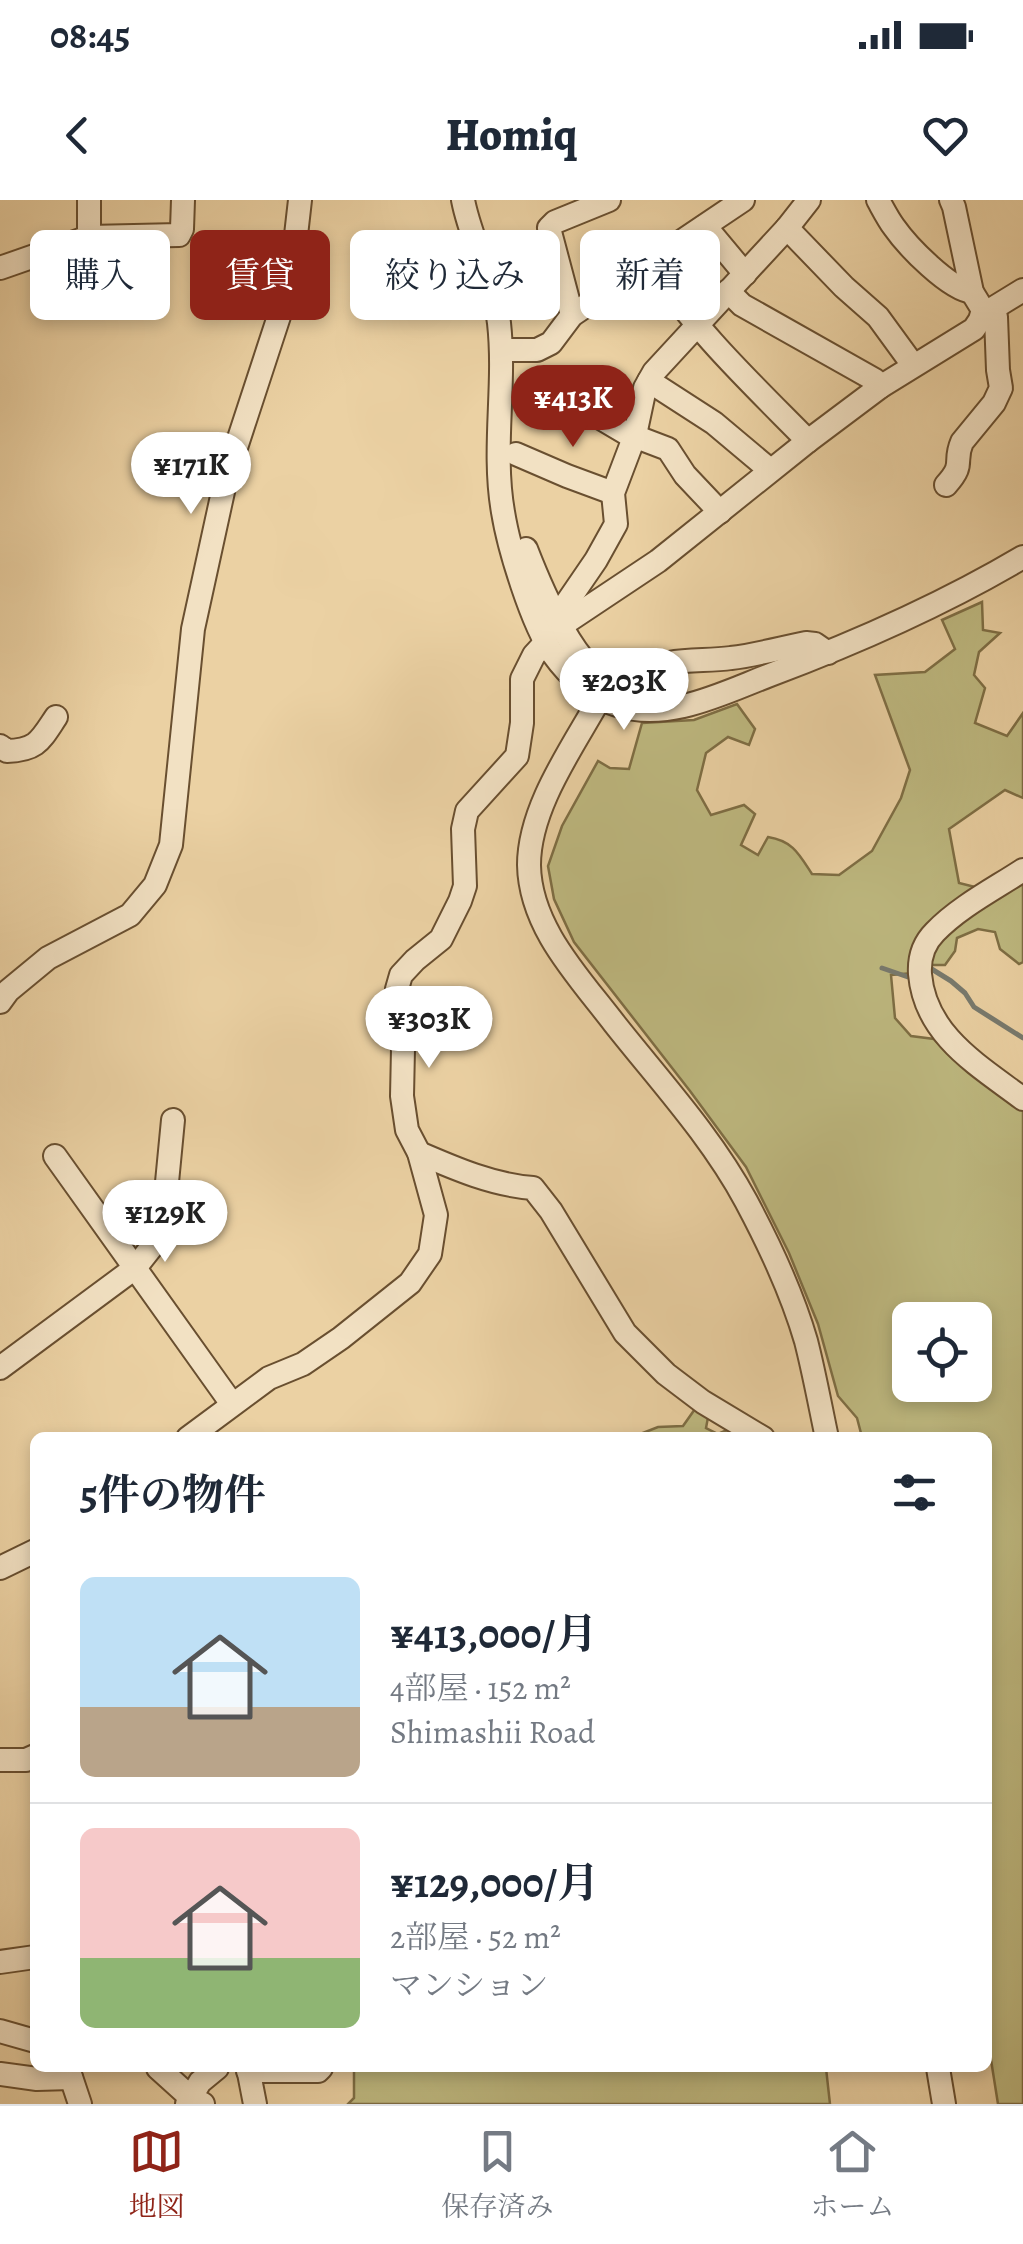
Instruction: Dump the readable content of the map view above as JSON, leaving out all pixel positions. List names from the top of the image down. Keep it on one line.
{"page":{"status":"08:45","header":"Homiq","chip":["購入","賃貸","絞り込み","新着"],"price":["¥413K","¥171K","¥203K","¥303K","¥129K"],"heading":"5件の物件","list":[{"name":"¥413,000/月","note":"4部屋 · 152 m² · Shimashii Road"},{"name":"¥129,000/月","note":"2部屋 · 52 m² · マンション"}],"tabs":["地図","保存済み","ホーム"]}}
